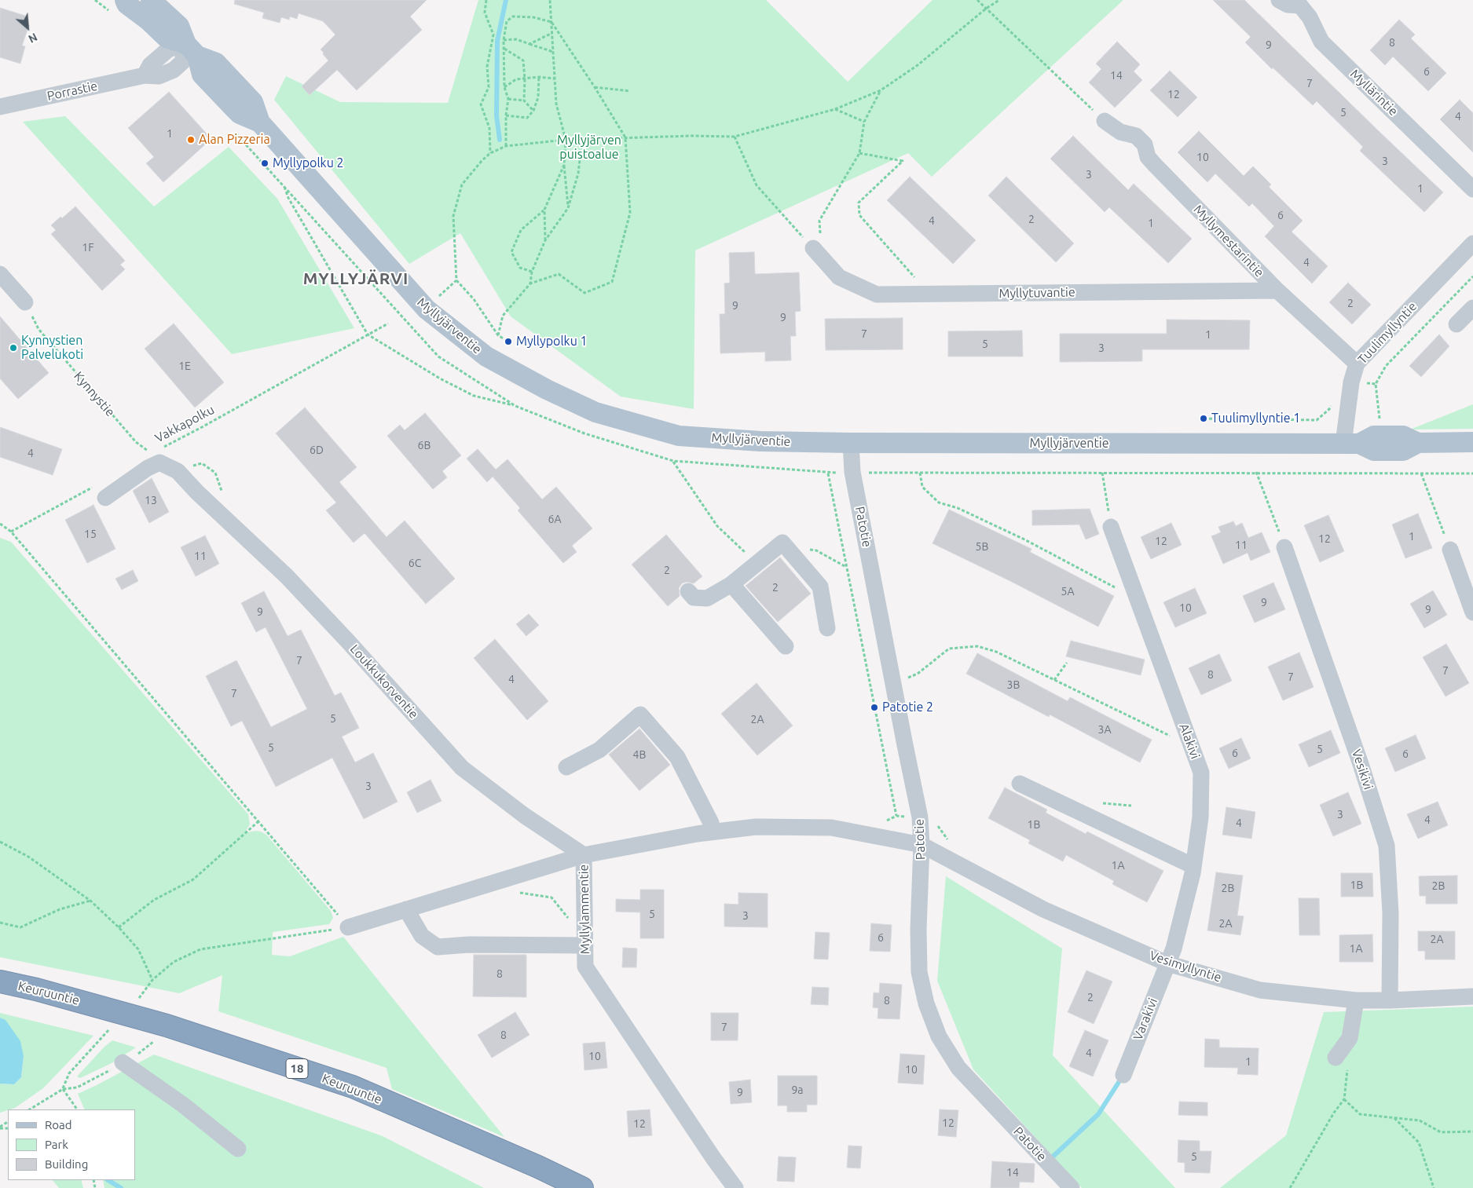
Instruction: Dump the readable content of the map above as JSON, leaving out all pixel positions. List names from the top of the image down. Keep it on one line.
{"streets":{"highway":["Keuruuntie","18"],"main road":["Myllyjärventie"],"street":["Porrastie","Myllärintie","Myllymestarintie","Myllytuvantie","Tuulimyllyntie","Patotie","Loukkukorventie","Alakivi","Vesikivi","Myllylammentie","Vesimyllyntie","Varakivi"],"path":["Kynnystie","Vakkapolku"]},"crossings":[["Porrastie","Myllyjärventie"],["Myllymestarintie","Myllytuvantie"],["Myllymestarintie","Tuulimyllyntie"],["Myllyjärventie","Tuulimyllyntie"],["Myllyjärventie","Patotie"],["Patotie","Myllylammentie"],["Patotie","Vesimyllyntie"],["Loukkukorventie","Myllylammentie"],["Alakivi","Vesimyllyntie"],["Alakivi","Varakivi"],["Vesikivi","Vesimyllyntie"],["Myllylammentie","Vesimyllyntie"],["Vesimyllyntie","Varakivi"]],"districts":["MYLLYJÄRVI"],"parks":["Myllyjärven puistoalue"],"places":["Alan Pizzeria","Myllypolku 2","Myllypolku 1","Kynnystien Palvelukoti","Tuulimyllyntie 1","Patotie 2"],"house_numbers":["8","9","6","14","7","12","5","4","1","10","3","3","1","6","2","4","1","1F","4","2","9","9","7","1","5","3","1E","6B","6D","4","13","6A","15","1","12","12","11","5B","11","6C","2","2","5A","9","10","9","9","7","7","8","7","4","3B","7","5","2A","3A","5","5","6","6","4B","3","3","4","4","1B","1A","1B","2B","2B","5","3","2A","6","2A","1A","8","2","8","7","8","4","10","1","10","9a","9","12","12","5","14"],"legend":["Road","Park","Building"],"north":"bottom right"}
